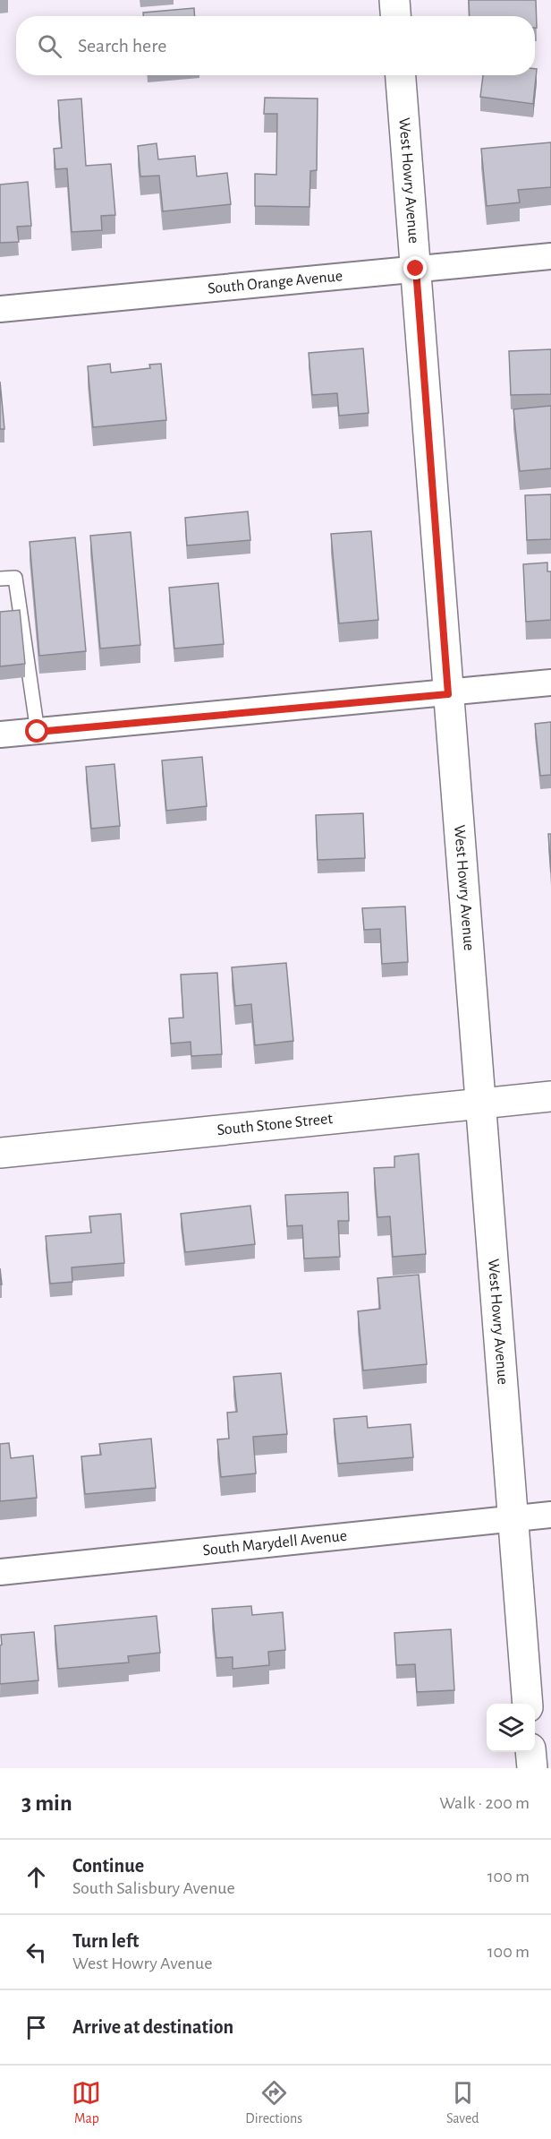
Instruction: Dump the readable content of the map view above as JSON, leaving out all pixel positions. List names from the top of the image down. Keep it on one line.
{"streets":{"street":["West Howry Avenue","South Orange Avenue","South Stone Street","South Marydell Avenue"]},"crossings":[["West Howry Avenue","South Orange Avenue"],["West Howry Avenue","South Stone Street"],["West Howry Avenue","South Marydell Avenue"]],"page":{"search":"Search here","heading":["3 min","Walk · 200 m"],"list":[["Continue","South Salisbury Avenue","100 m"],["Turn left","West Howry Avenue","100 m"],"Arrive at destination"],"nav":["Map","Directions","Saved"]}}
